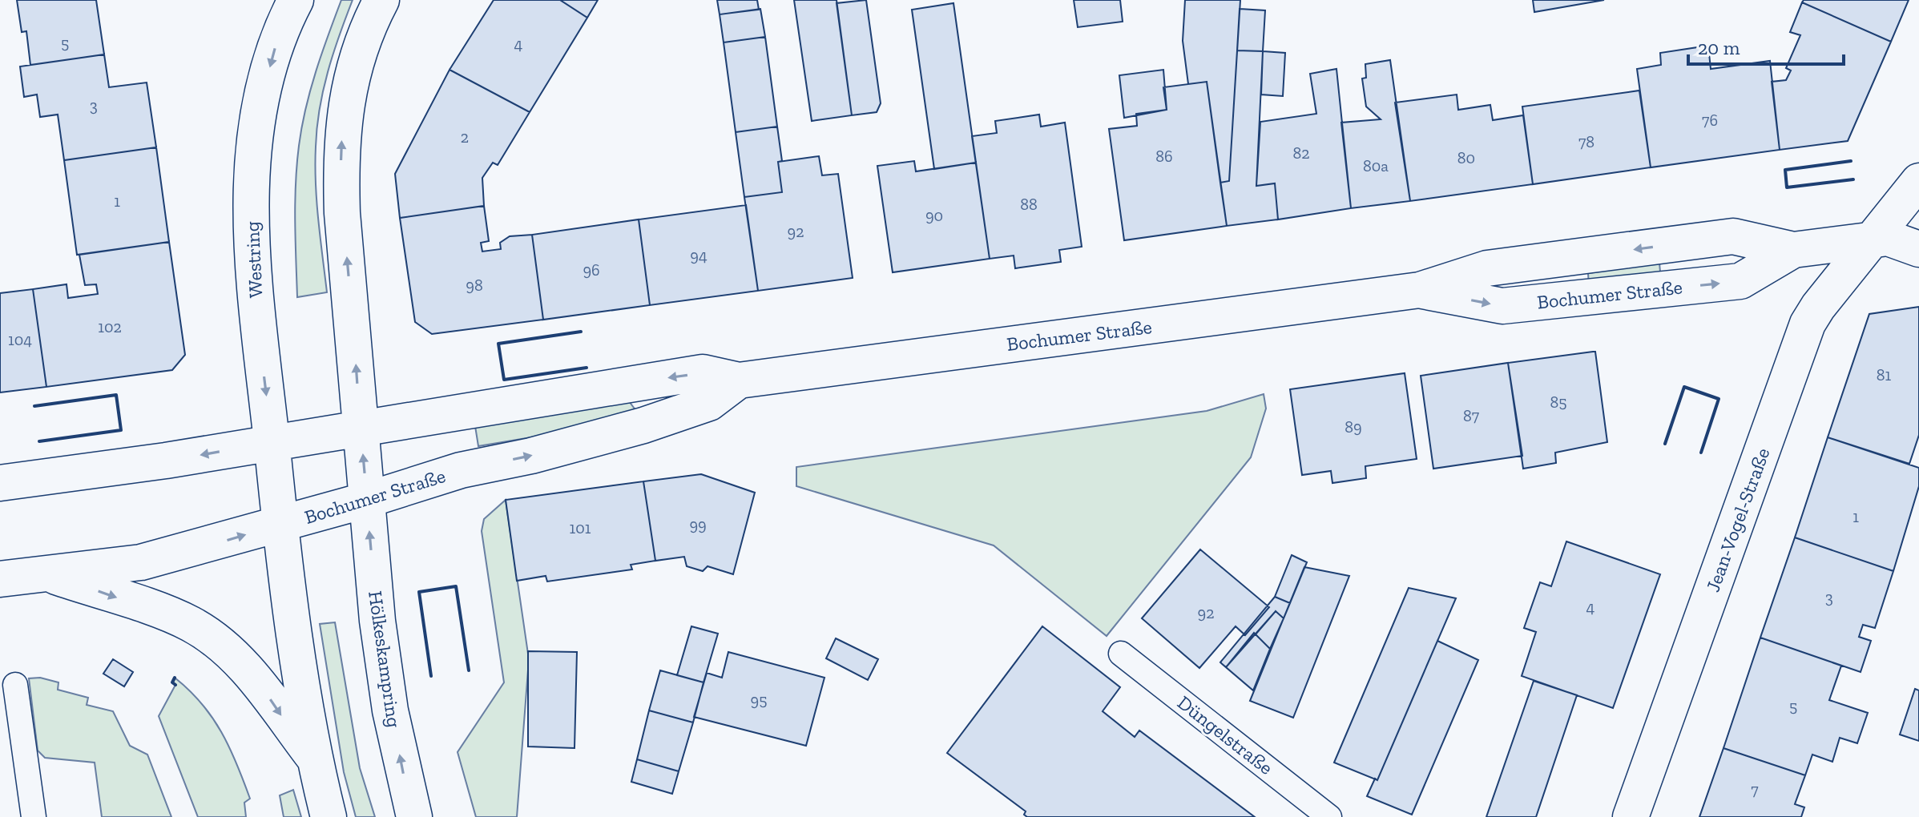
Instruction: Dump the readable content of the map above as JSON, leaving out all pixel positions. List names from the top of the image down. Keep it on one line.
{"streets":{"street":["Westring","Bochumer Straße","Jean-Vogel-Straße","Hölkeskampring"],"lane":["Düngelstraße"]},"crossings":[["Westring","Bochumer Straße"],["Bochumer Straße","Jean-Vogel-Straße"],["Bochumer Straße","Hölkeskampring"]],"house_numbers":["5","4","3","76","2","78","82","86","80","80a","1","88","90","92","94","96","98","102","104","81","85","87","89","1","99","101","3","4","92","95","5","7"],"scale_bar":"20 m"}
